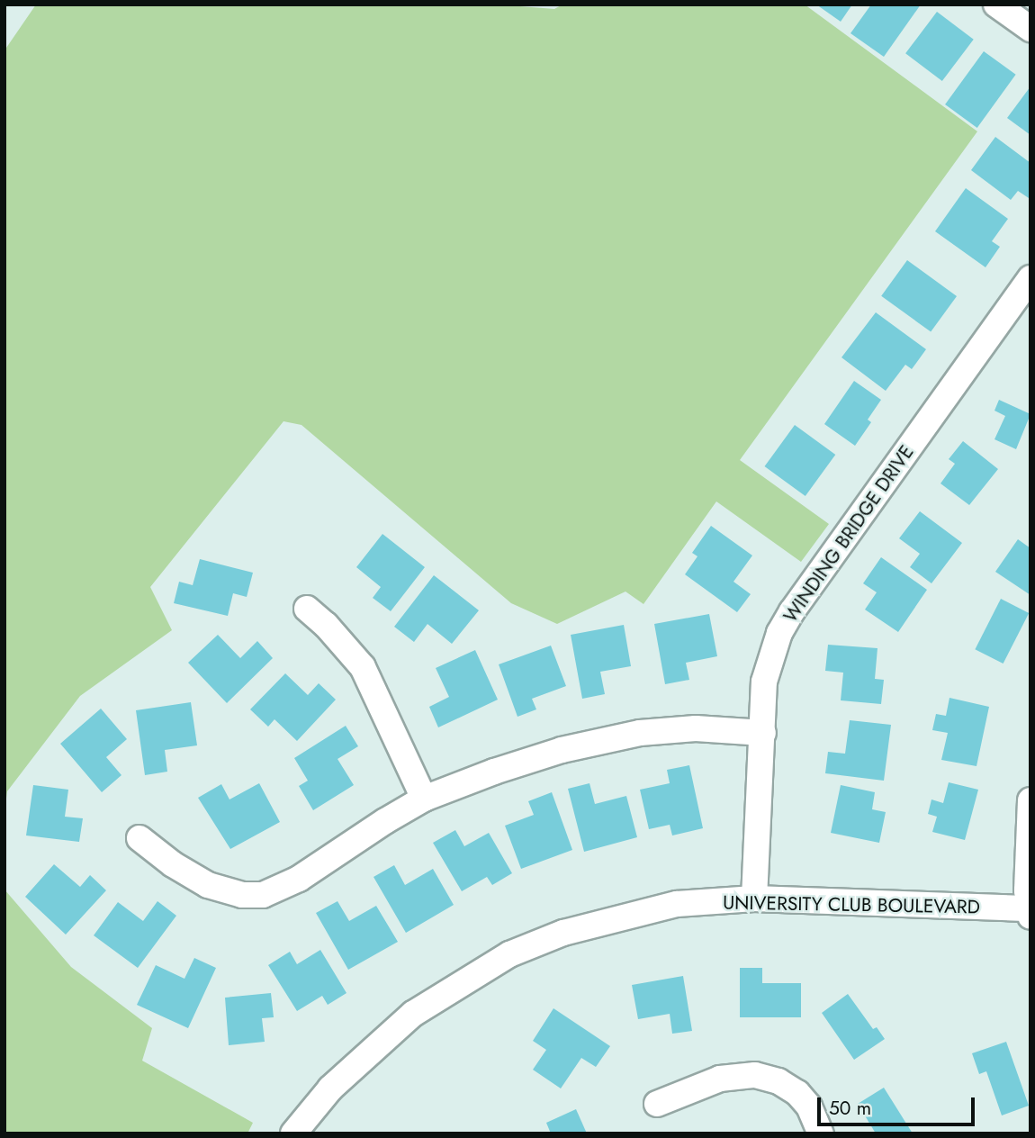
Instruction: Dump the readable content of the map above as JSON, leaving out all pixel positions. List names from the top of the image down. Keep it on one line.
{"streets":{"street":["WINDING BRIDGE DRIVE","UNIVERSITY CLUB BOULEVARD"]},"crossings":[["WINDING BRIDGE DRIVE","UNIVERSITY CLUB BOULEVARD"]],"scale_bar":"50 m"}
